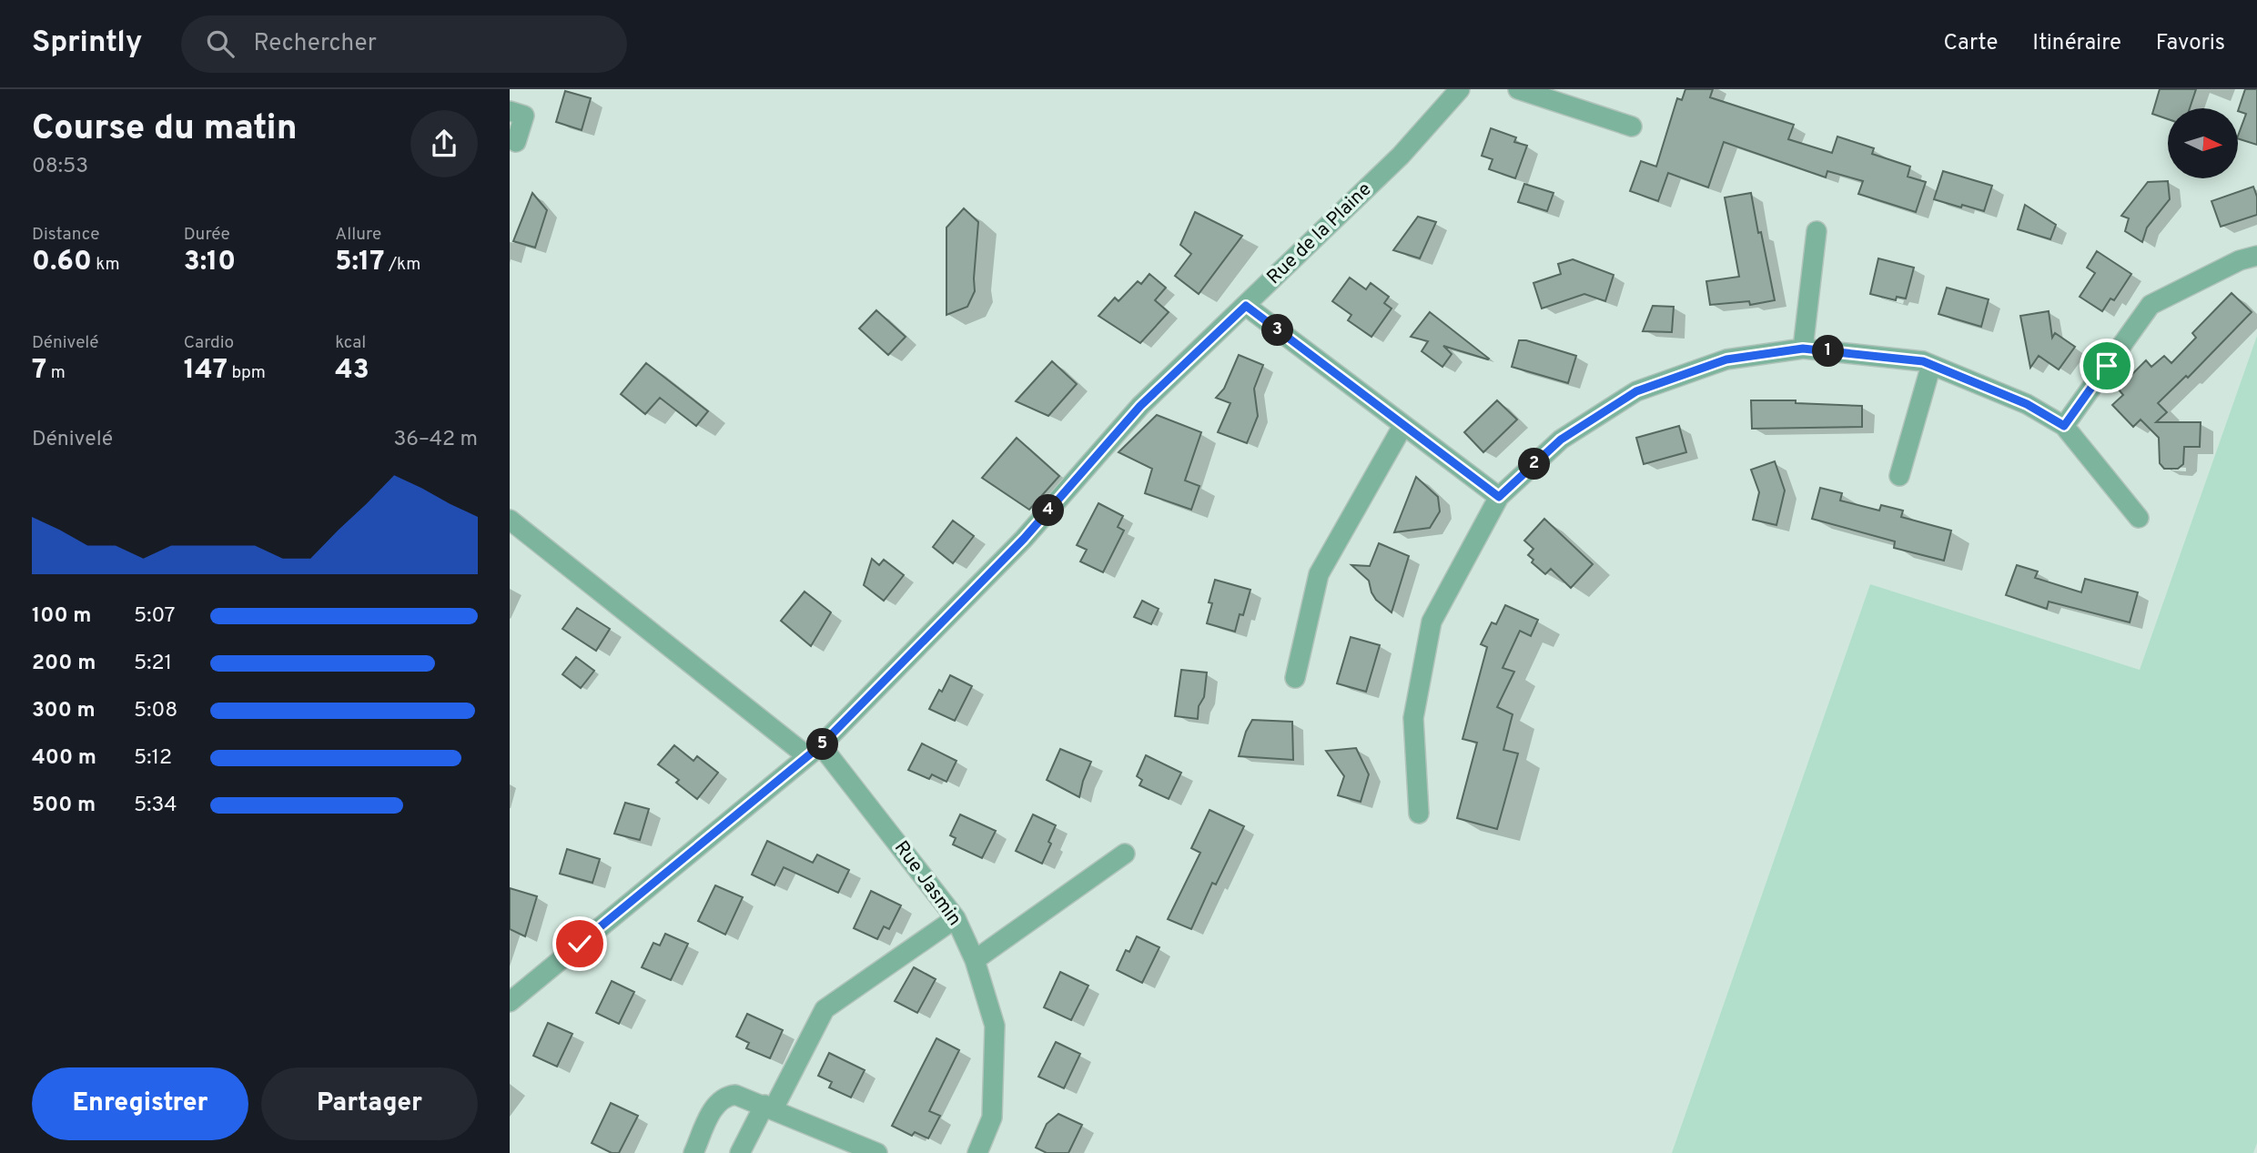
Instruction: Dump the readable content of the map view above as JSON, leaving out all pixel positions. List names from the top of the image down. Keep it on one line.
{"streets":{"street":["Rue de la Plaine","Rue Jasmin"]},"crossings":[["Rue de la Plaine","Rue Jasmin"]],"north":"right","page":{"header":"Sprintly","search":"Rechercher","nav":["Carte","Itinéraire","Favoris"],"heading":["Course du matin","08:53"],"stats":[["Distance","0.60 km"],["Durée","3:10"],["Allure","5:17 /km"],["Dénivelé","7 m"],["Cardio","147 bpm"],["kcal","43"]],"pins":["3","1","2","4","5"],"chart":["Dénivelé","36–42 m"],"list":[{"name":"100 m","note":"5:07"},{"name":"200 m","note":"5:21"},{"name":"300 m","note":"5:08"},{"name":"400 m","note":"5:12"},{"name":"500 m","note":"5:34"}],"buttons":["Enregistrer","Partager"]}}
